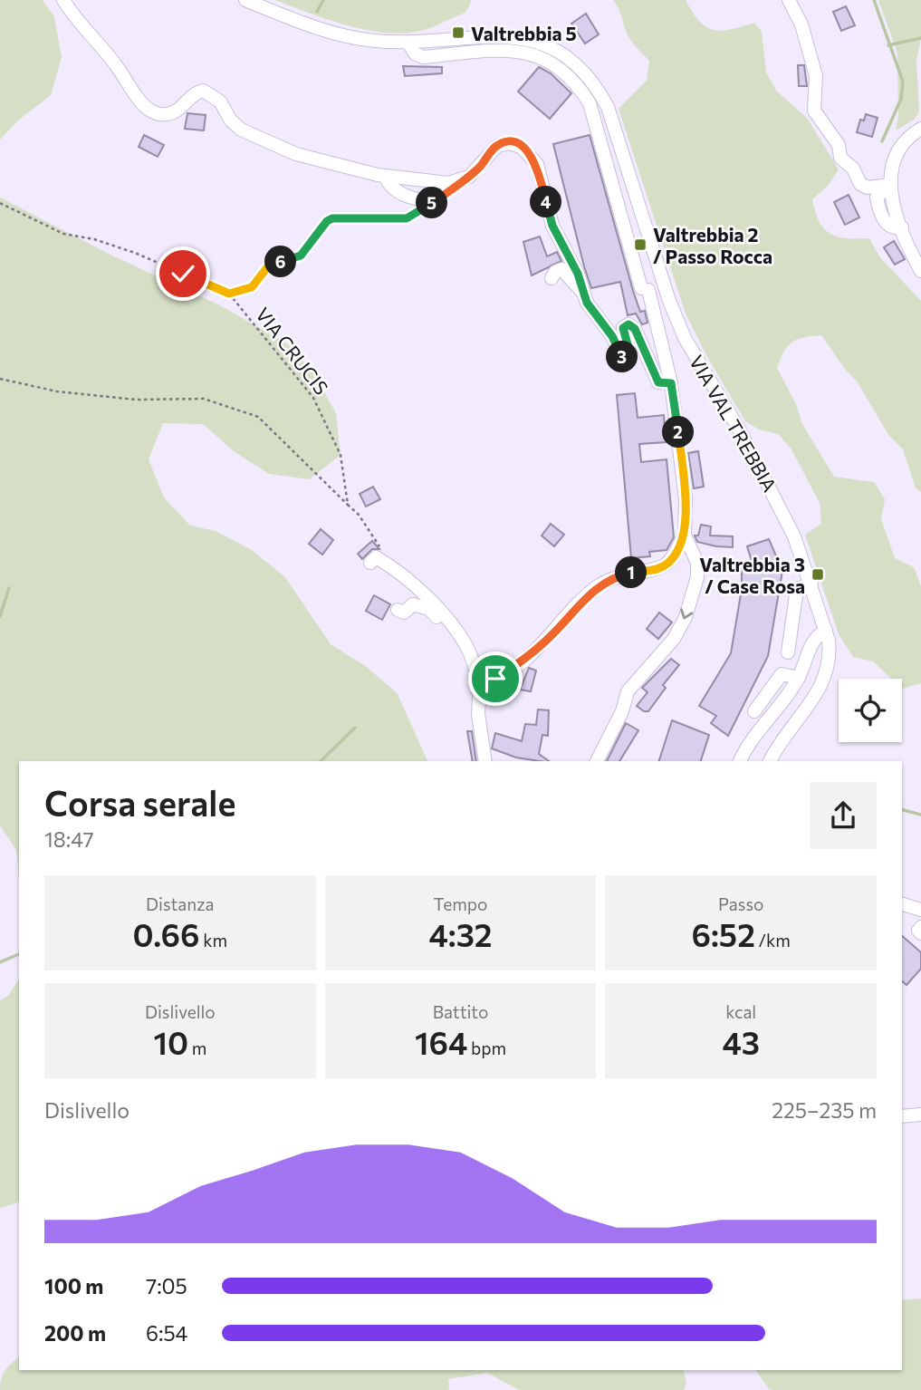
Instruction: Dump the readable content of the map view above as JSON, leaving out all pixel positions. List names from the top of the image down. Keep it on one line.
{"streets":{"street":["VIA VAL TREBBIA"],"path":["VIA CRUCIS"]},"places":{"transit":["Valtrebbia 5","Valtrebbia 2 / Passo Rocca","Valtrebbia 3 / Case Rosa"]},"page":{"pins":["4","5","6","3","2","1"],"heading":["Corsa serale","18:47"],"stats":[["Distanza","0.66 km"],["Tempo","4:32"],["Passo","6:52 /km"],["Dislivello","10 m"],["Battito","164 bpm"],["kcal","43"]],"chart":["Dislivello","225–235 m"],"list":[{"name":"100 m","note":"7:05"},{"name":"200 m","note":"6:54"}]}}
